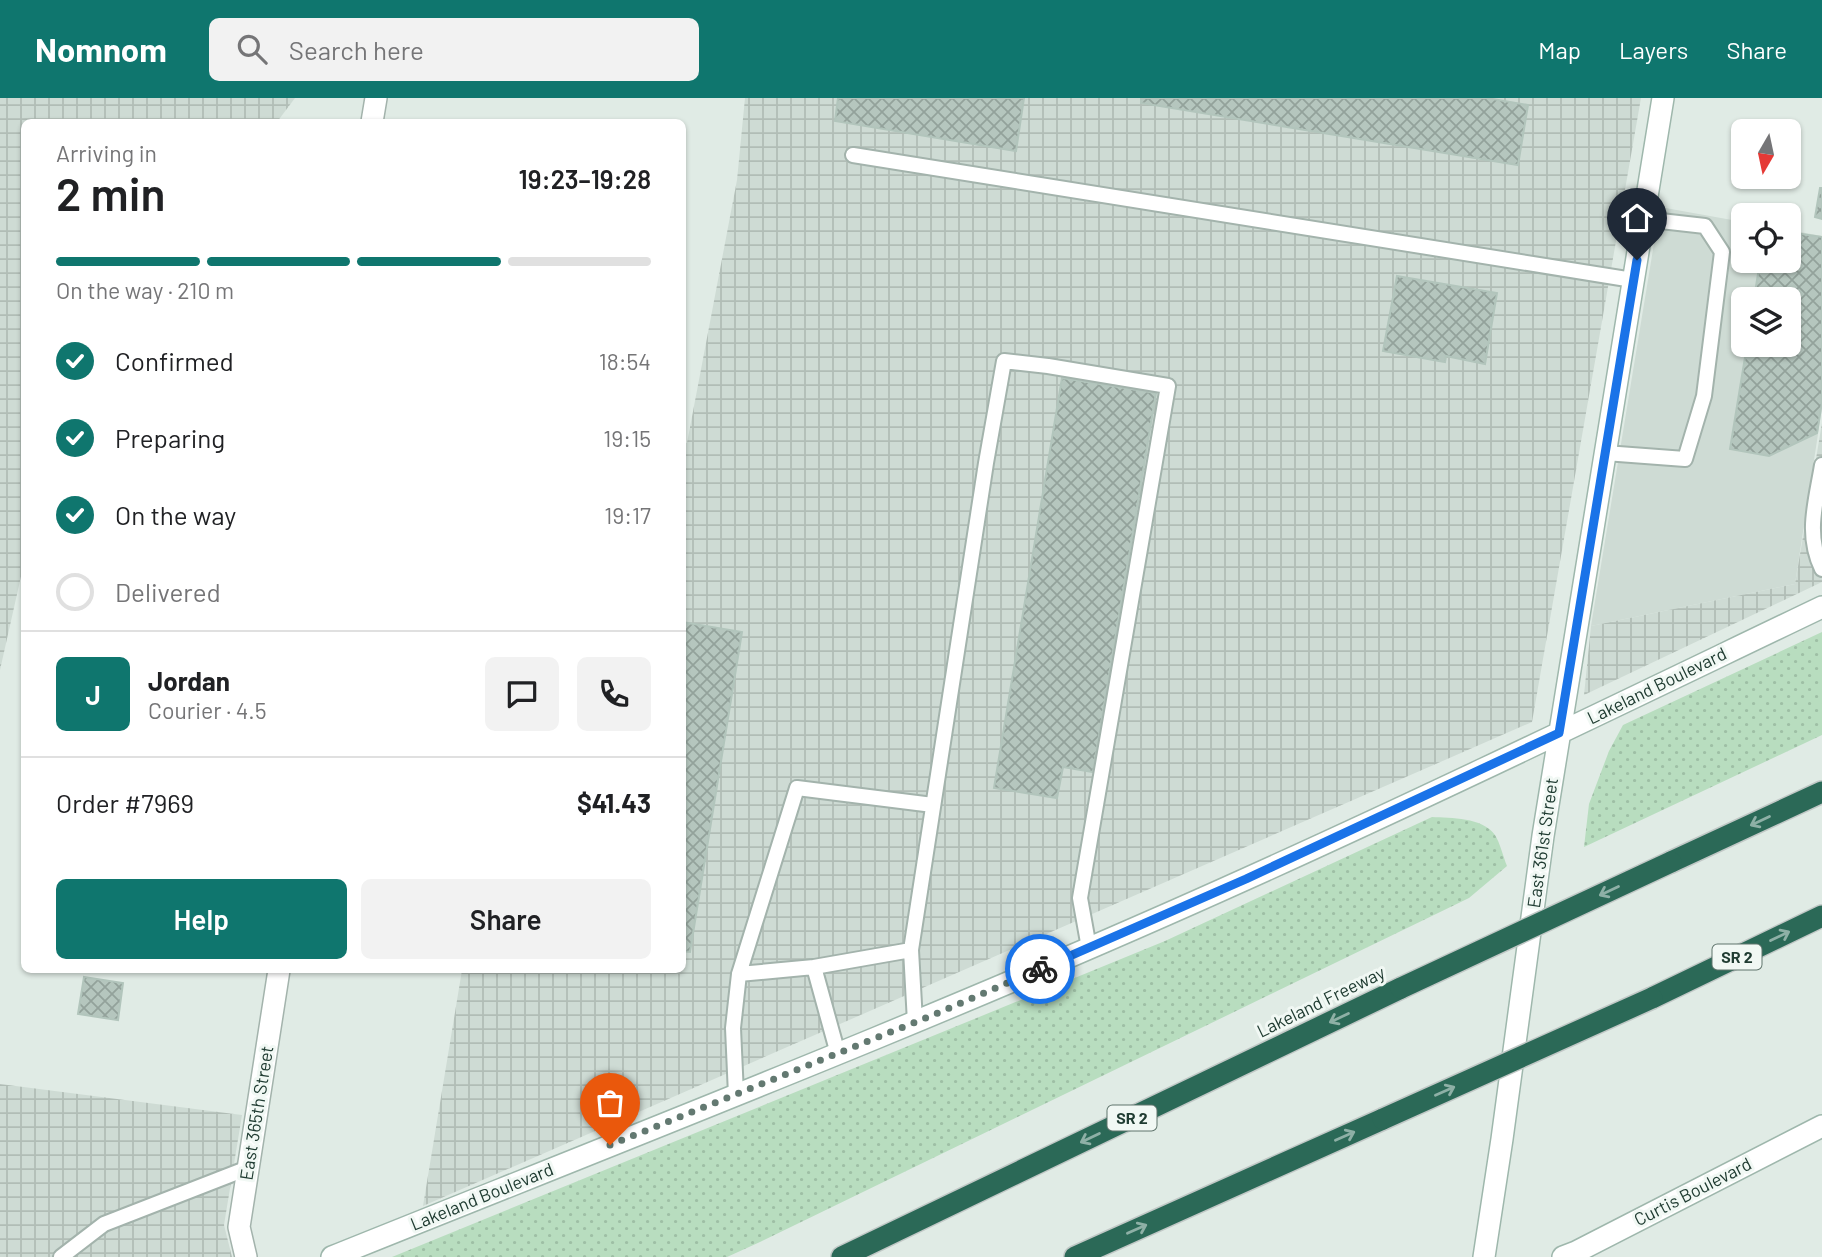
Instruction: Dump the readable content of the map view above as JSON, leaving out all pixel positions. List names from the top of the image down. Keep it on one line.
{"streets":{"highway":["SR 2","Lakeland Freeway"],"street":["Lakeland Boulevard","East 361st Street","East 365th Street","Curtis Boulevard"]},"crossings":[["Lakeland Boulevard","East 361st Street"]],"north":"bottom","page":{"header":"Nomnom","search":"Search here","nav":["Map","Layers","Share"],"heading":["2 min","Arriving in","19:23–19:28"],"panel":["Jordan","Courier · 4.5","Order #7969","$41.43"],"bar":"On the way · 210 m","list":[["Confirmed","18:54"],["Preparing","19:15"],["On the way","19:17"],"Delivered"],"round":"J","buttons":["Help","Share"]}}
